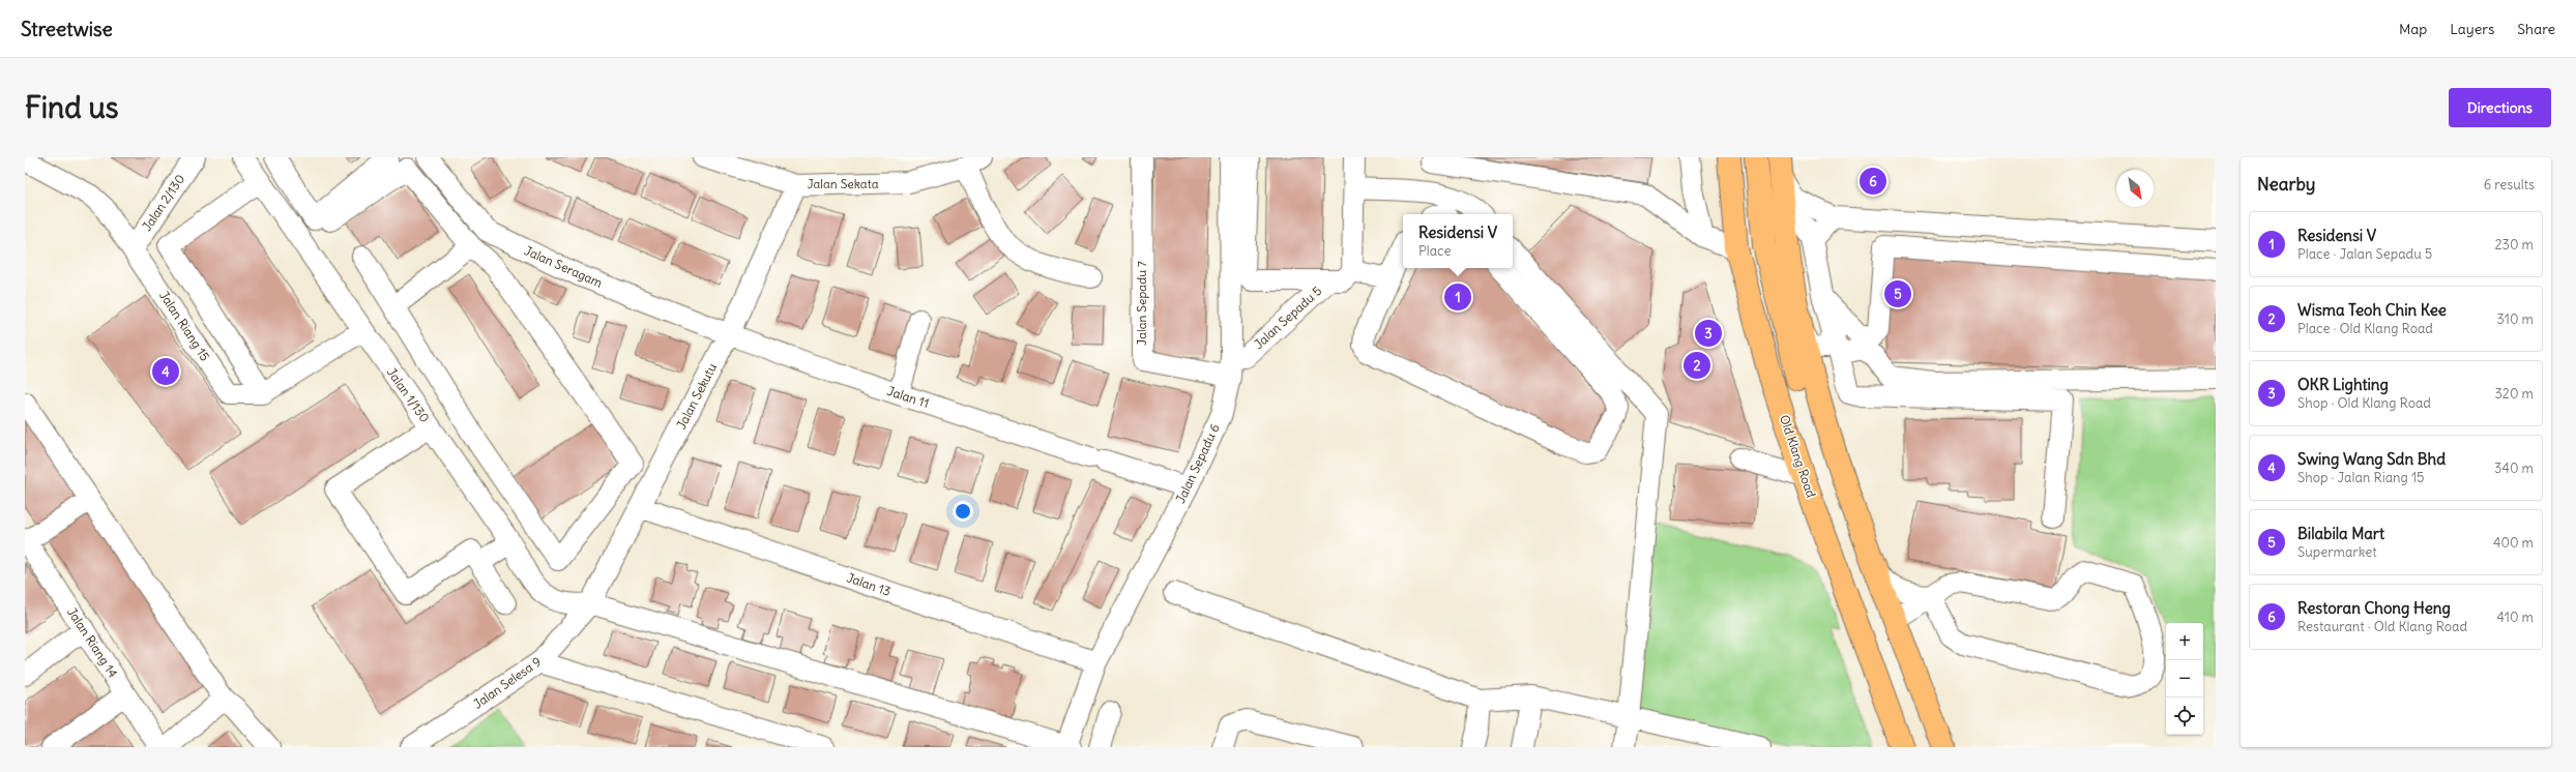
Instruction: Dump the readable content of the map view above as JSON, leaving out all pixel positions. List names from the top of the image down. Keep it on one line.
{"streets":{"main road":["Old Klang Road"],"street":["Jalan Sekata","Jalan 2/130","Jalan Seragam","Jalan Sepadu 7","Jalan Sepadu 5","Jalan Riang 15","Jalan 1/130","Jalan Sekutu","Jalan 11","Jalan Sepadu 6","Jalan 13","Jalan Riang 14","Jalan Selesa 9"]},"crossings":[["Jalan Sekata","Jalan Sekutu"],["Jalan 2/130","Jalan Riang 15"],["Jalan Seragam","Jalan Sekutu"],["Jalan Seragam","Jalan 11"],["Jalan Sepadu 7","Jalan Sepadu 6"],["Jalan Sepadu 5","Jalan Sepadu 6"],["Jalan 1/130","Jalan Sekutu"],["Jalan 1/130","Jalan Selesa 9"],["Jalan Sekutu","Jalan 11"],["Jalan Sekutu","Jalan 13"],["Jalan Sekutu","Jalan Selesa 9"],["Jalan 11","Jalan Sepadu 6"],["Jalan Sepadu 6","Jalan 13"]],"north":"bottom right","page":{"header":"Streetwise","nav":["Map","Layers","Share"],"buttons":"Directions","title":"Find us","heading":["Nearby","6 results"],"pins":["6","5","1","3","2","4"],"list":[{"mark":"1","name":"Residensi V","note":"Place · Jalan Sepadu 5","value":"230 m"},{"mark":"2","name":"Wisma Teoh Chin Kee","note":"Place · Old Klang Road","value":"310 m"},{"mark":"3","name":"OKR Lighting","note":"Shop · Old Klang Road","value":"320 m"},{"mark":"4","name":"Swing Wang Sdn Bhd","note":"Shop · Jalan Riang 15","value":"340 m"},{"mark":"5","name":"Bilabila Mart","note":"Supermarket","value":"400 m"},{"mark":"6","name":"Restoran Chong Heng","note":"Restaurant · Old Klang Road","value":"410 m"}],"popup":["Residensi V","Place"],"map_buttons":["+","−"]}}
